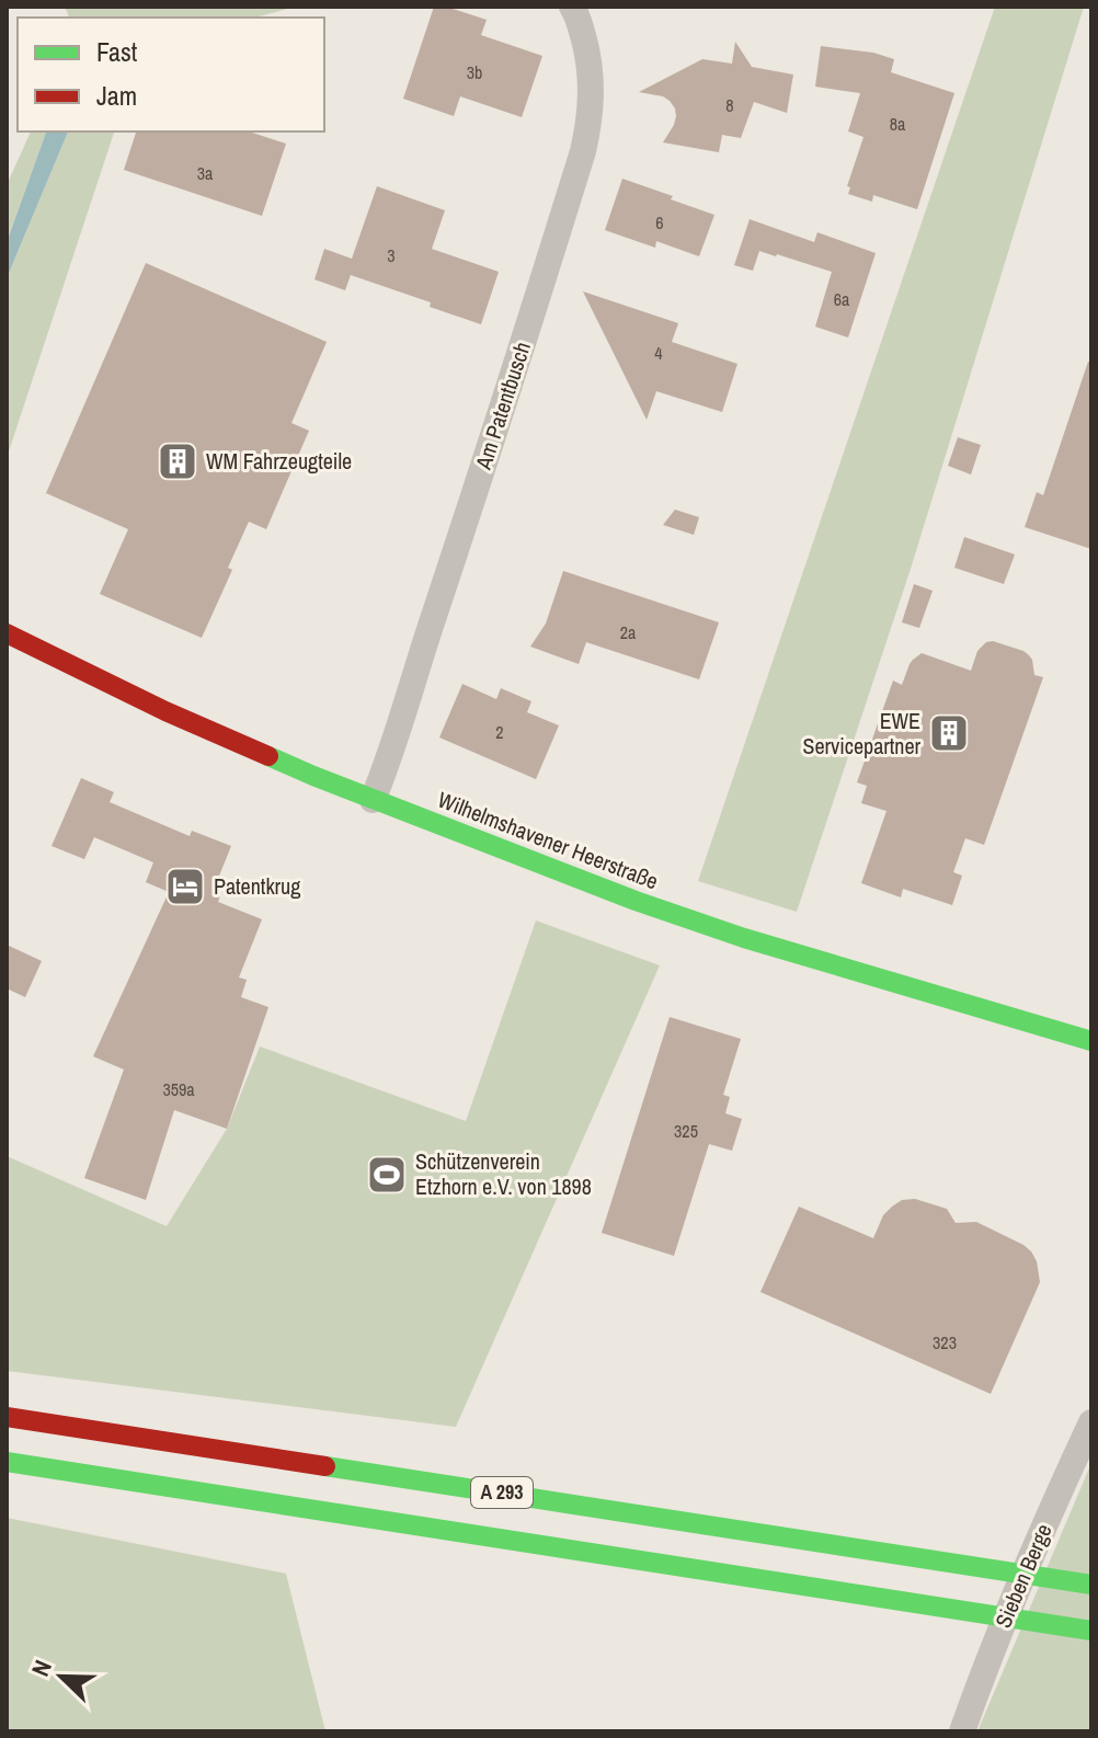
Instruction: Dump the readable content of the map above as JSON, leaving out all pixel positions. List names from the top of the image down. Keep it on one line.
{"streets":{"main road":["Wilhelmshavener Heerstraße","A 293"],"street":["Am Patentbusch","Sieben Berge"]},"crossings":[["Am Patentbusch","Wilhelmshavener Heerstraße"]],"places":{"building":["WM Fahrzeugteile","EWE Servicepartner"],"hotel":["Patentkrug"],"sports":["Schützenverein Etzhorn e.V. von 1898"]},"house_numbers":["3b","8","8a","3a","6","3","6a","4","2a","2","359a","325","323"],"legend":["Fast","Jam"],"north":"top left"}
